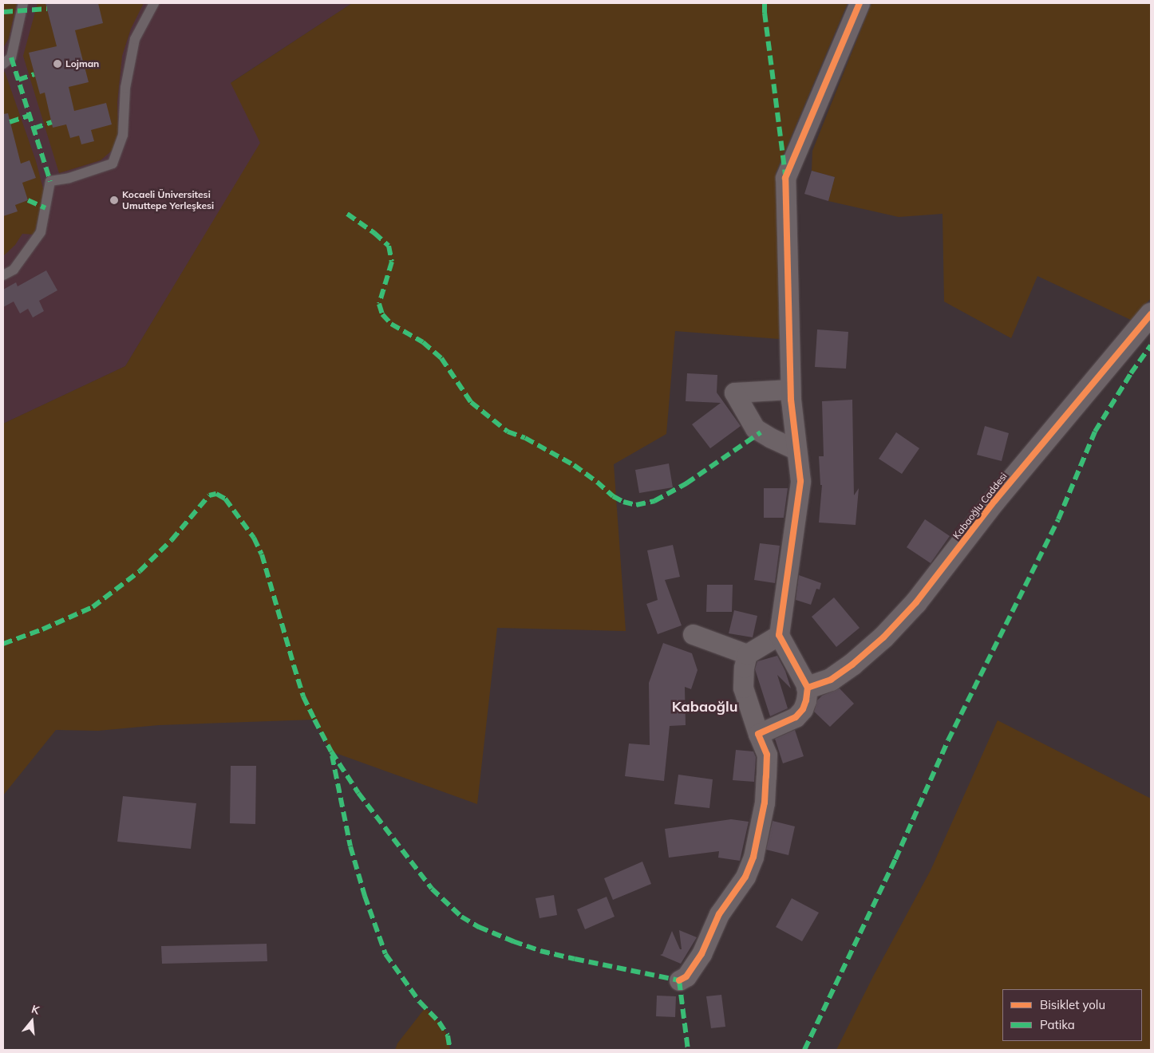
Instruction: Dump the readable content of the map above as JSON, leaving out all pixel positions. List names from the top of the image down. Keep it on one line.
{"streets":{"street":["Kabaoğlu Caddesi"]},"districts":["Kabaoğlu"],"places":["Lojman","Kocaeli Üniversitesi Umuttepe Yerleşkesi"],"legend":["Bisiklet yolu","Patika"],"north":"top"}
